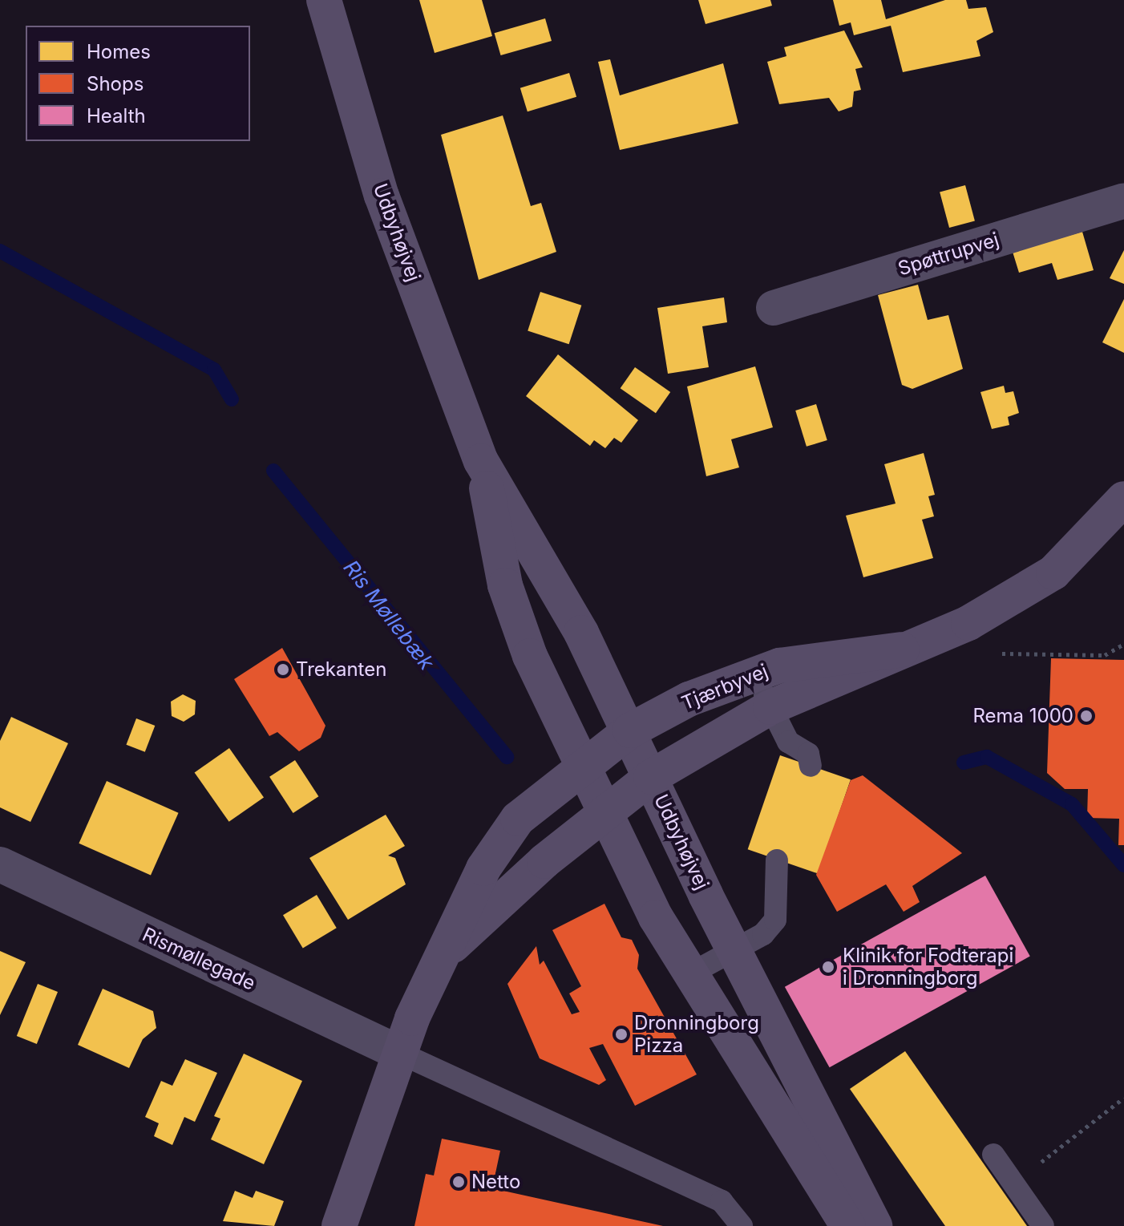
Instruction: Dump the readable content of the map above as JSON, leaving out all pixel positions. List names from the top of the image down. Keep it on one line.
{"streets":{"street":["Udbyhøjvej","Spøttrupvej","Tjærbyvej","Rismøllegade"]},"crossings":[["Udbyhøjvej","Tjærbyvej"],["Tjærbyvej","Rismøllegade"]],"water":["Ris Møllebæk"],"places":["Trekanten","Rema 1000","Klinik for Fodterapi i Dronningborg","Dronningborg Pizza","Netto"],"legend":["Homes","Shops","Health"]}
